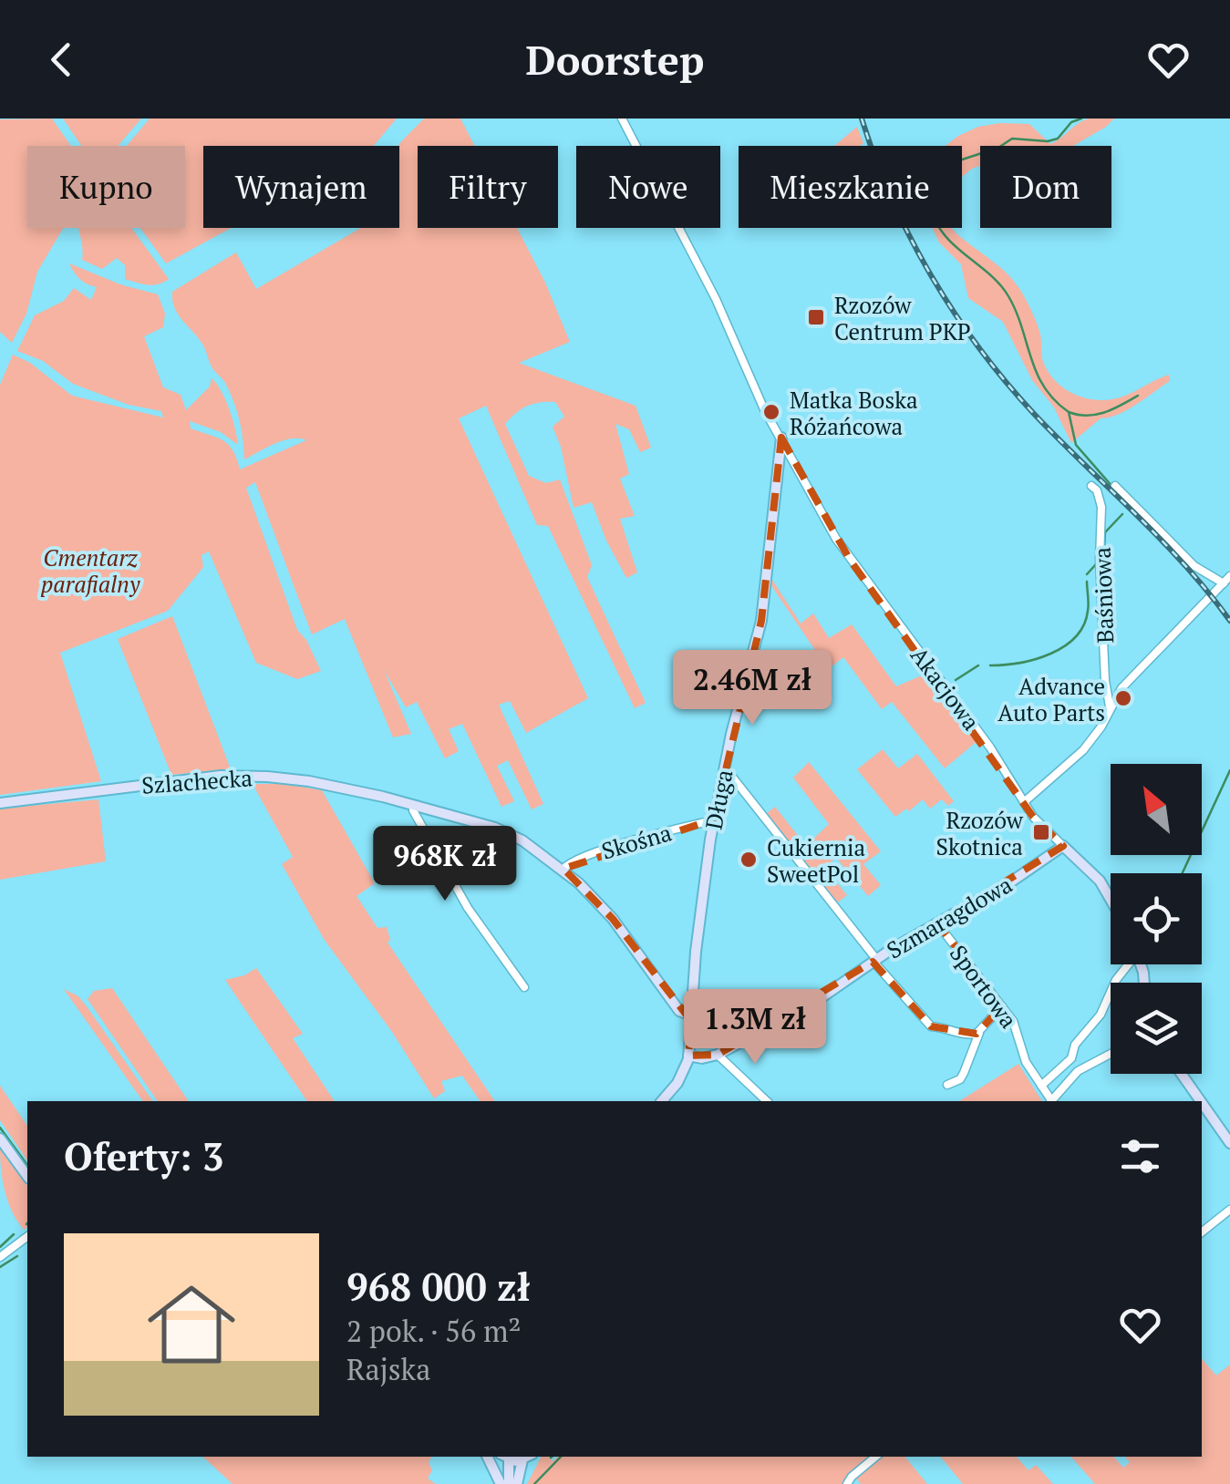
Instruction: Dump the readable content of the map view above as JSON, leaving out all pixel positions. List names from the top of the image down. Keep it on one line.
{"streets":{"street":["Baśniowa","Akacjowa","Szlachecka","Długa","Skośna","Szmaragdowa","Sportowa"]},"crossings":[["Akacjowa","Długa"],["Akacjowa","Szmaragdowa"],["Szlachecka","Długa"],["Szlachecka","Skośna"],["Długa","Skośna"],["Długa","Szmaragdowa"],["Szmaragdowa","Sportowa"]],"parks":["Cmentarz parafialny"],"places":{"transit":["Rzozów Centrum PKP","Rzozów Skotnica"],"other":["Matka Boska Różańcowa","Advance Auto Parts","Cukiernia SweetPol"]},"north":"top left","page":{"header":"Doorstep","chip":["Kupno","Wynajem","Filtry","Nowe","Mieszkanie","Dom"],"price":["2.46M zł","968K zł","1.3M zł"],"heading":"Oferty: 3","list":[{"name":"968 000 zł","note":"2 pok. · 56 m² · Rajska"}]}}
